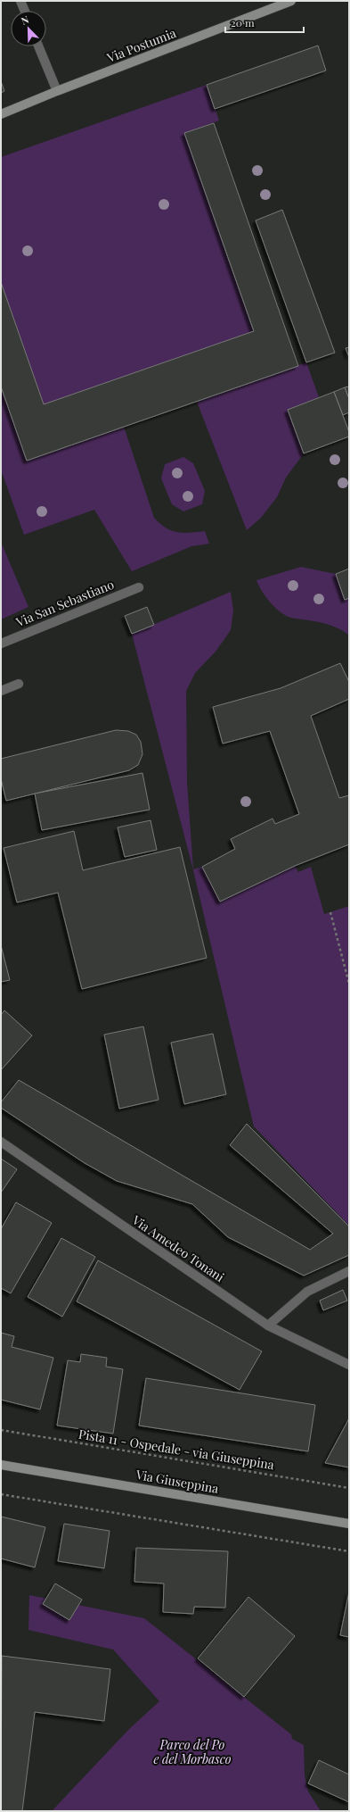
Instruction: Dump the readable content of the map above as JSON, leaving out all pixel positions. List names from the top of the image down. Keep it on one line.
{"streets":{"main road":["Via Postumia","Via Giuseppina"],"street":["Via San Sebastiano","Via Amedeo Tonani"],"path":["Pista 11 - Ospedale - via Giuseppina"]},"parks":["Parco del Po e del Morbasco"],"scale_bar":"20 m","north":"top left"}
